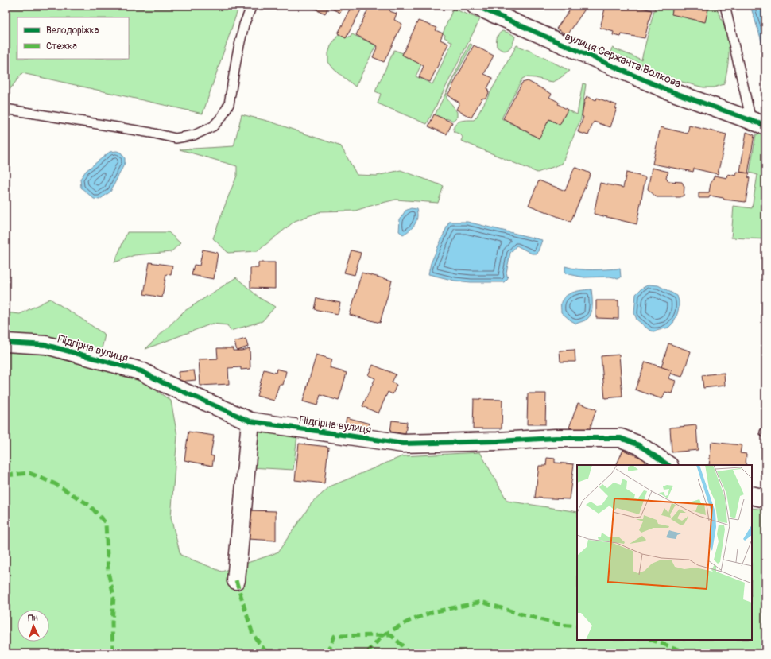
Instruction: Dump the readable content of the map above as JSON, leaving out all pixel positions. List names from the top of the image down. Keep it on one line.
{"streets":{"street":["вулиця Сержанта Волкова","Підгірна вулиця"]},"legend":["Велодоріжка","Стежка"],"north":"top"}
